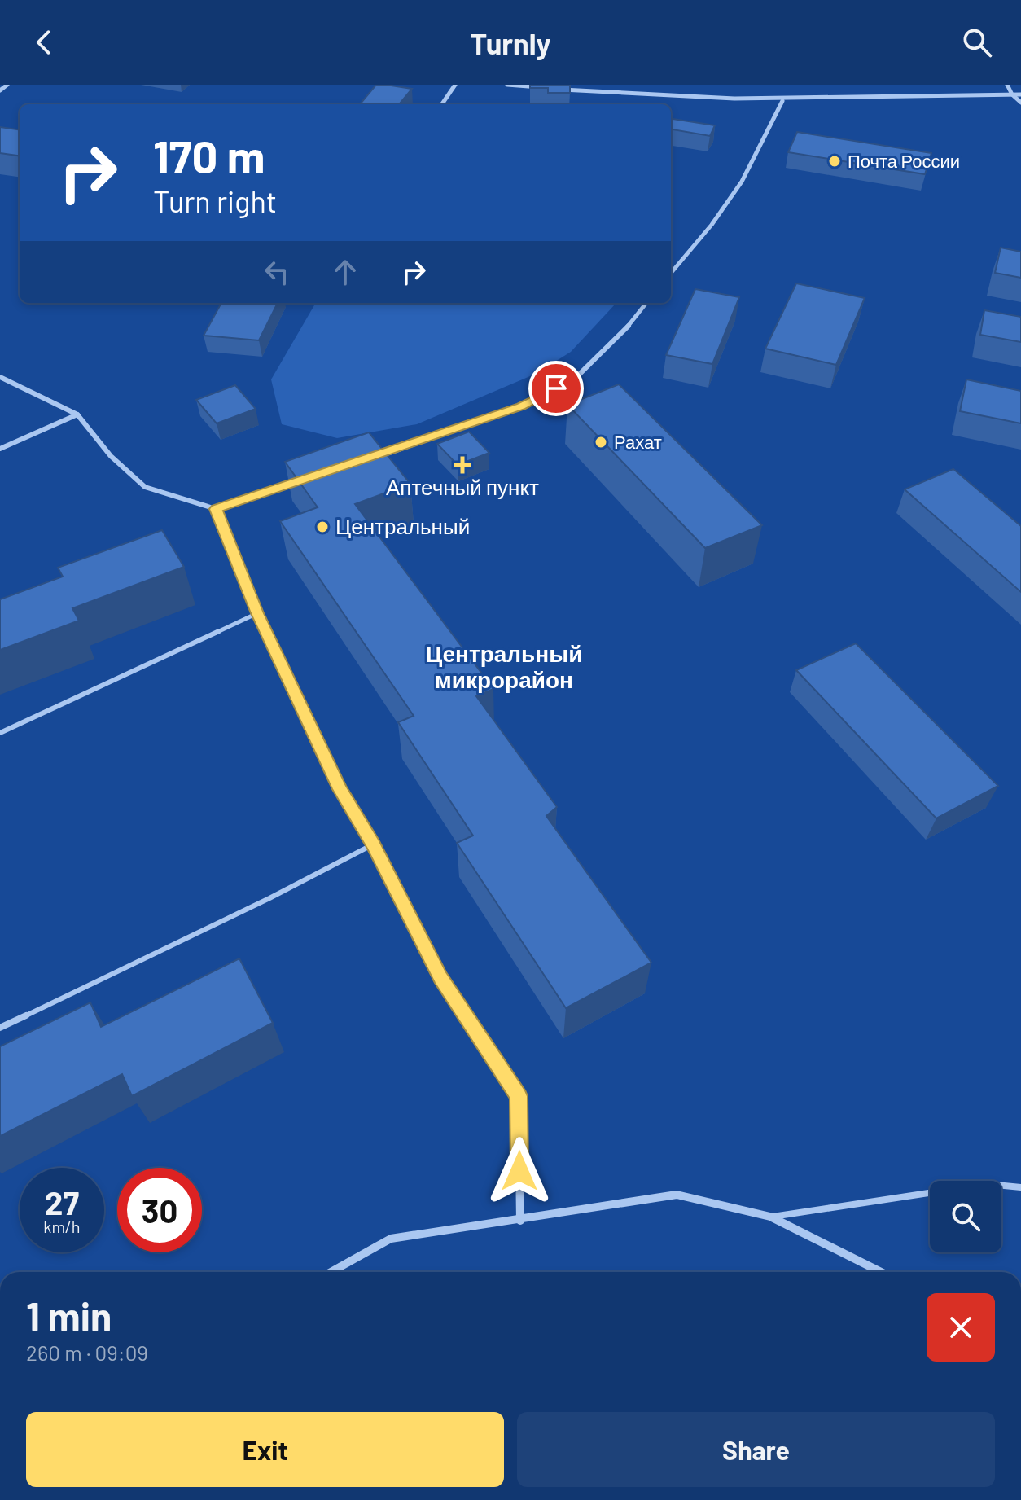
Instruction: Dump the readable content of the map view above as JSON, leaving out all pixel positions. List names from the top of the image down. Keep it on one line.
{"districts":["Центральный микрорайон"],"places":{"other":["Почта России","Рахат","Центральный"],"health":["Аптечный пункт"]},"page":{"header":"Turnly","turn":["170 m","Turn right"],"speed":"27 km/h","limit":"30","heading":["1 min","260 m · 09:09"],"buttons":["Exit","Share"]}}
